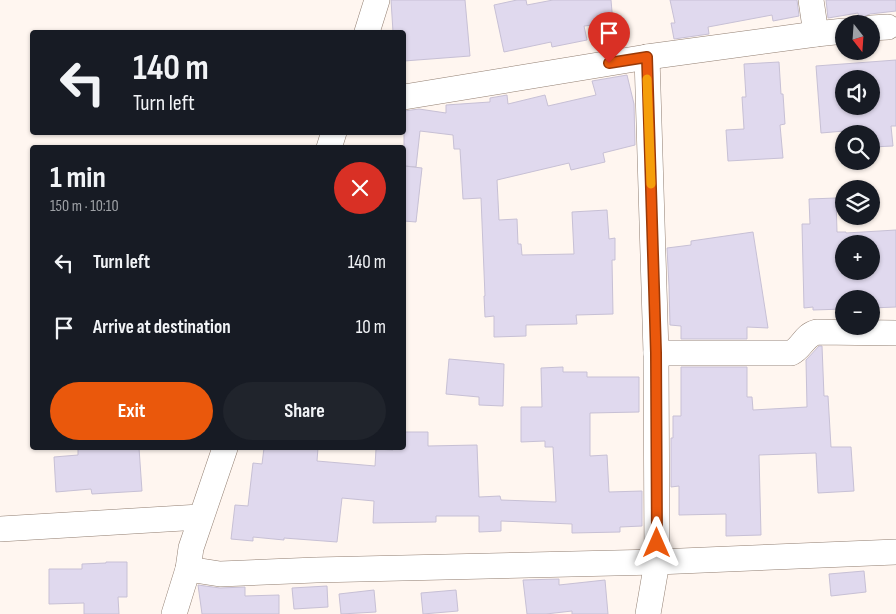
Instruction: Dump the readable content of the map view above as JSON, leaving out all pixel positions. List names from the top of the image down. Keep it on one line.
{"north":"bottom","page":{"map_buttons":["+","−"],"turn":["140 m","Turn left"],"heading":["1 min","150 m · 10:10"],"list":[{"name":"Turn left","value":"140 m"},{"name":"Arrive at destination","value":"10 m"}],"buttons":["Exit","Share"]}}
